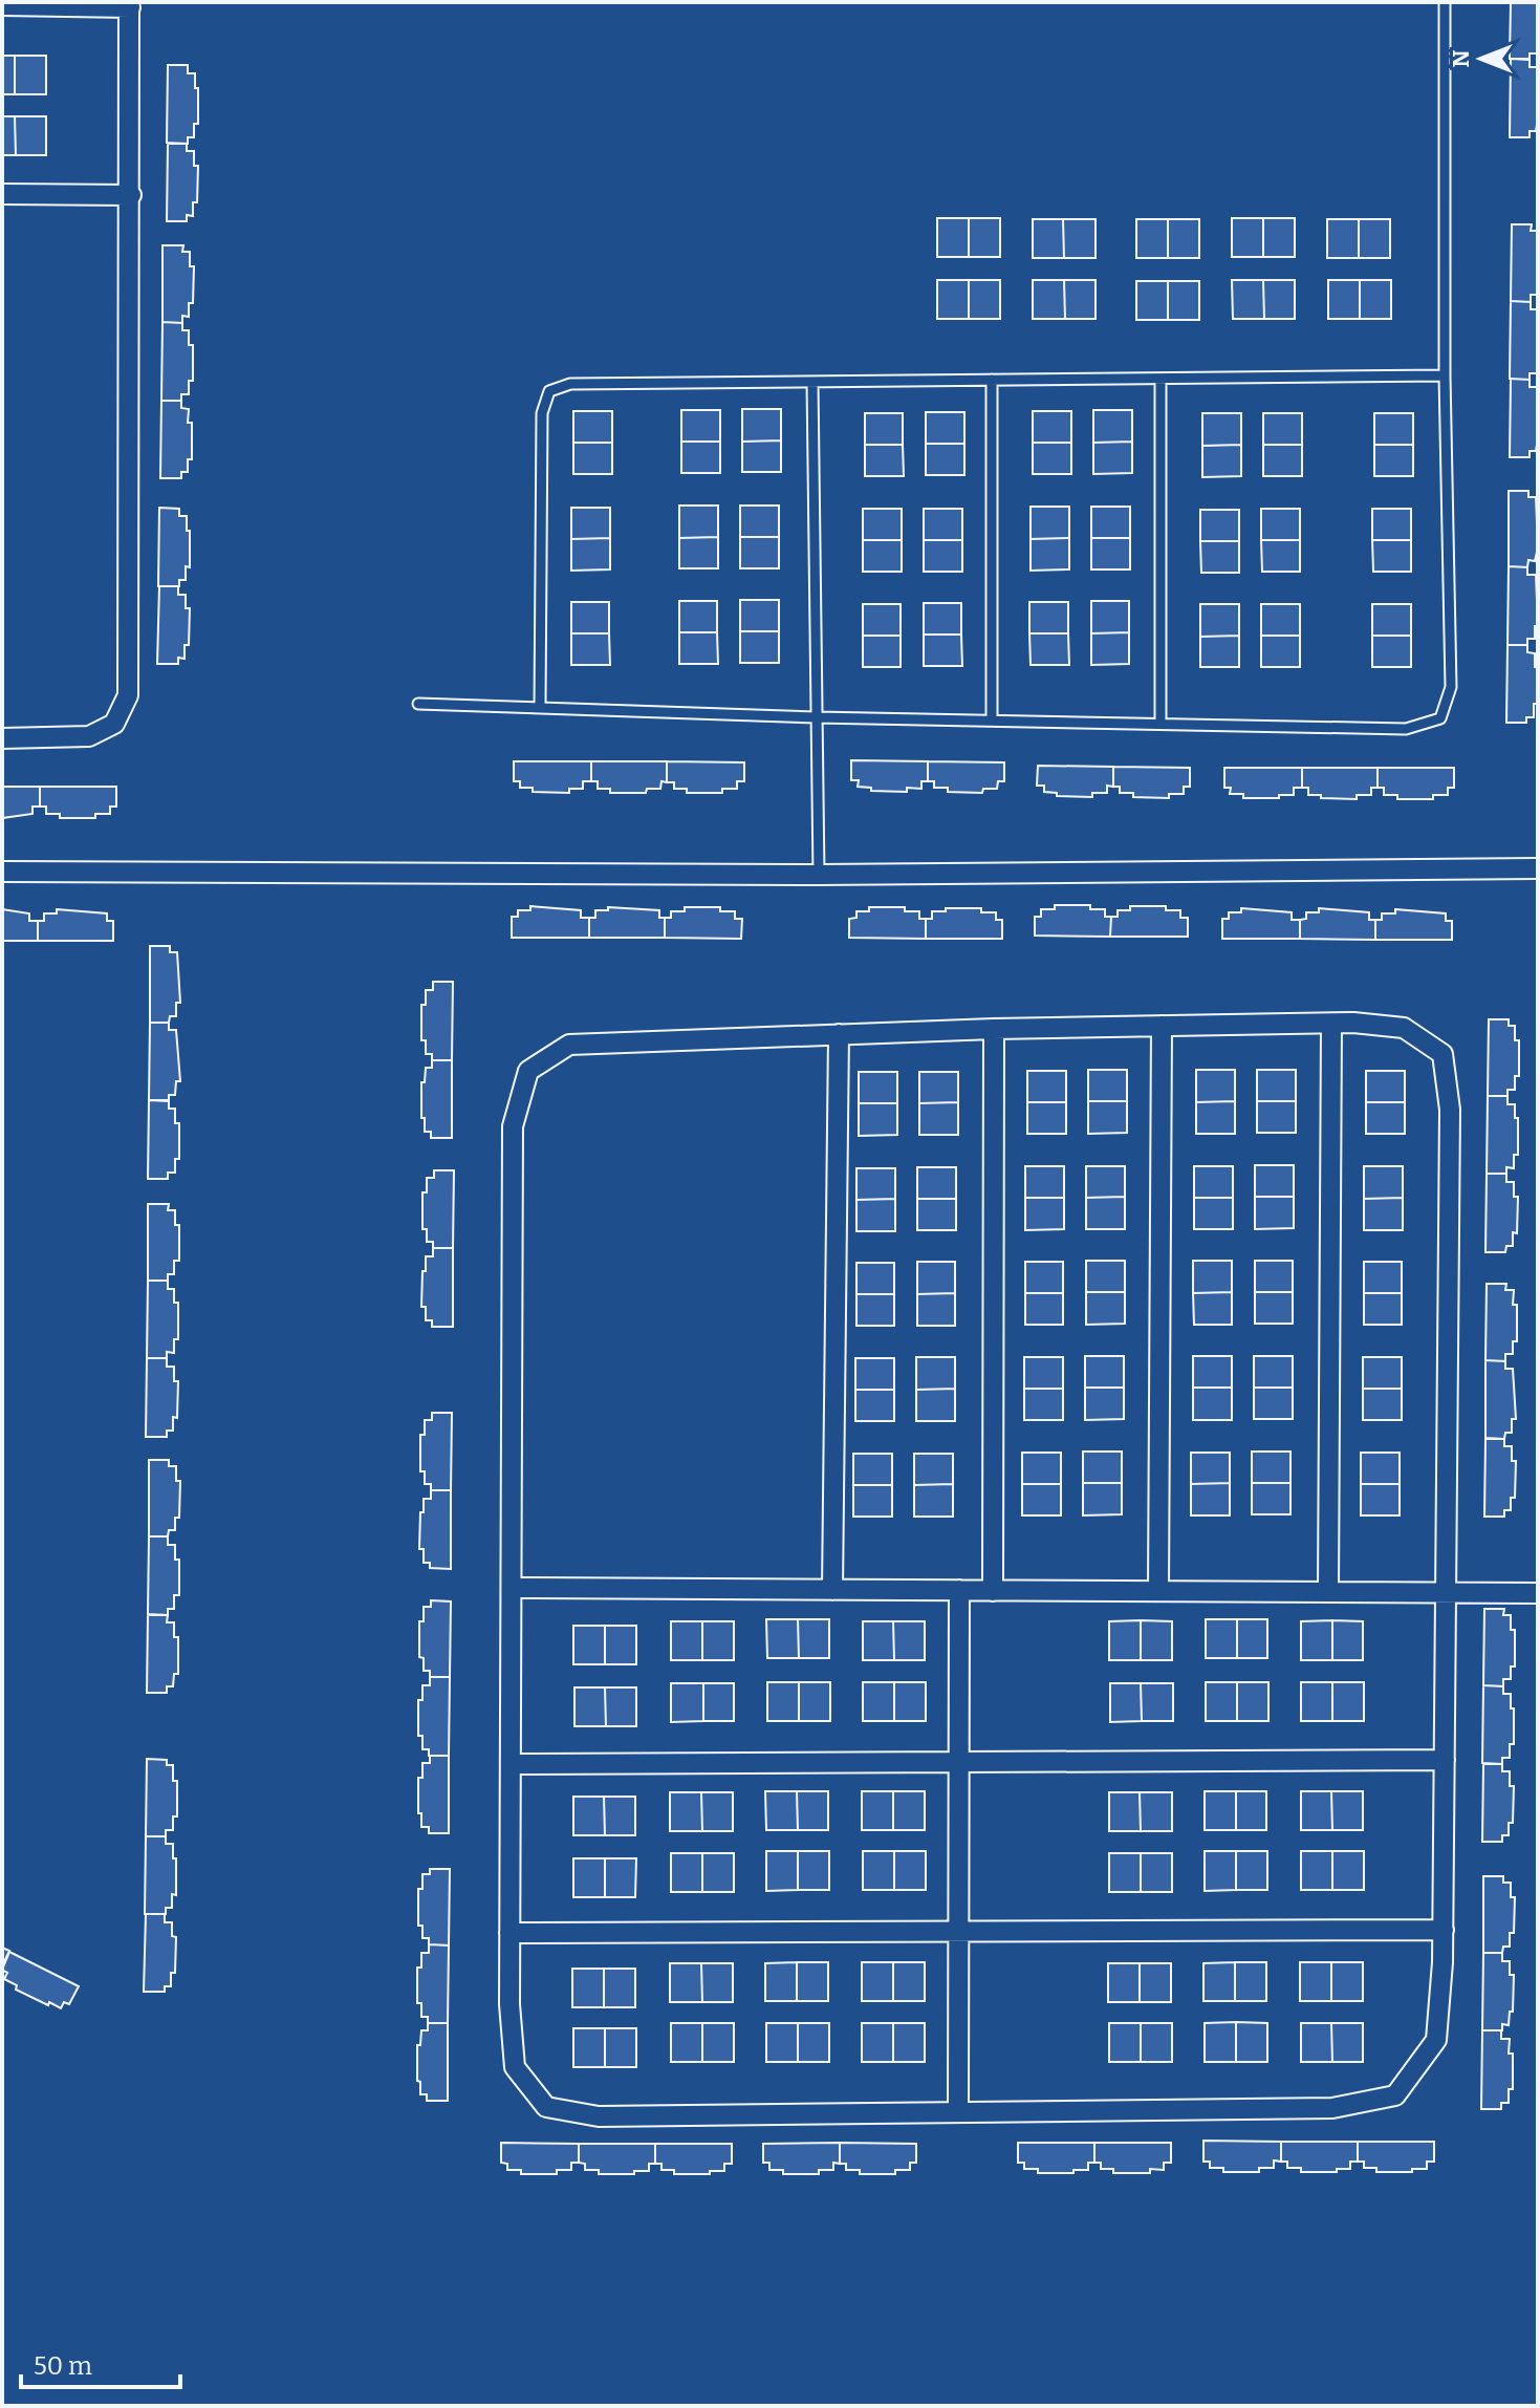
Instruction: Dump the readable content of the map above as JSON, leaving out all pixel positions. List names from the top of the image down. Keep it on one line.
{"scale_bar":"50 m","north":"left"}
